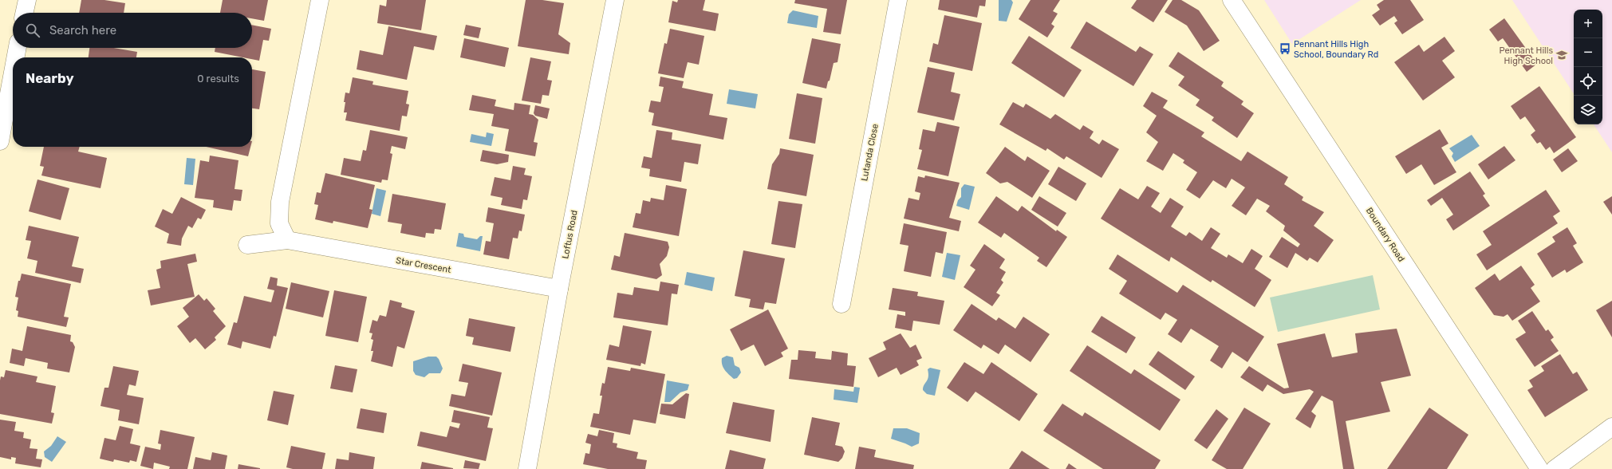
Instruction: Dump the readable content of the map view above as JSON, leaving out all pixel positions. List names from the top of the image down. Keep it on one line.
{"streets":{"street":["Lutanda Close","Loftus Road","Boundary Road","Star Crescent"]},"crossings":[["Loftus Road","Star Crescent"]],"places":{"bus stop":["Pennant Hills High School, Boundary Rd"],"school or university":["Pennant Hills High School"]},"page":{"map_buttons":["+","−"],"search":"Search here","heading":["Nearby","0 results"]}}
